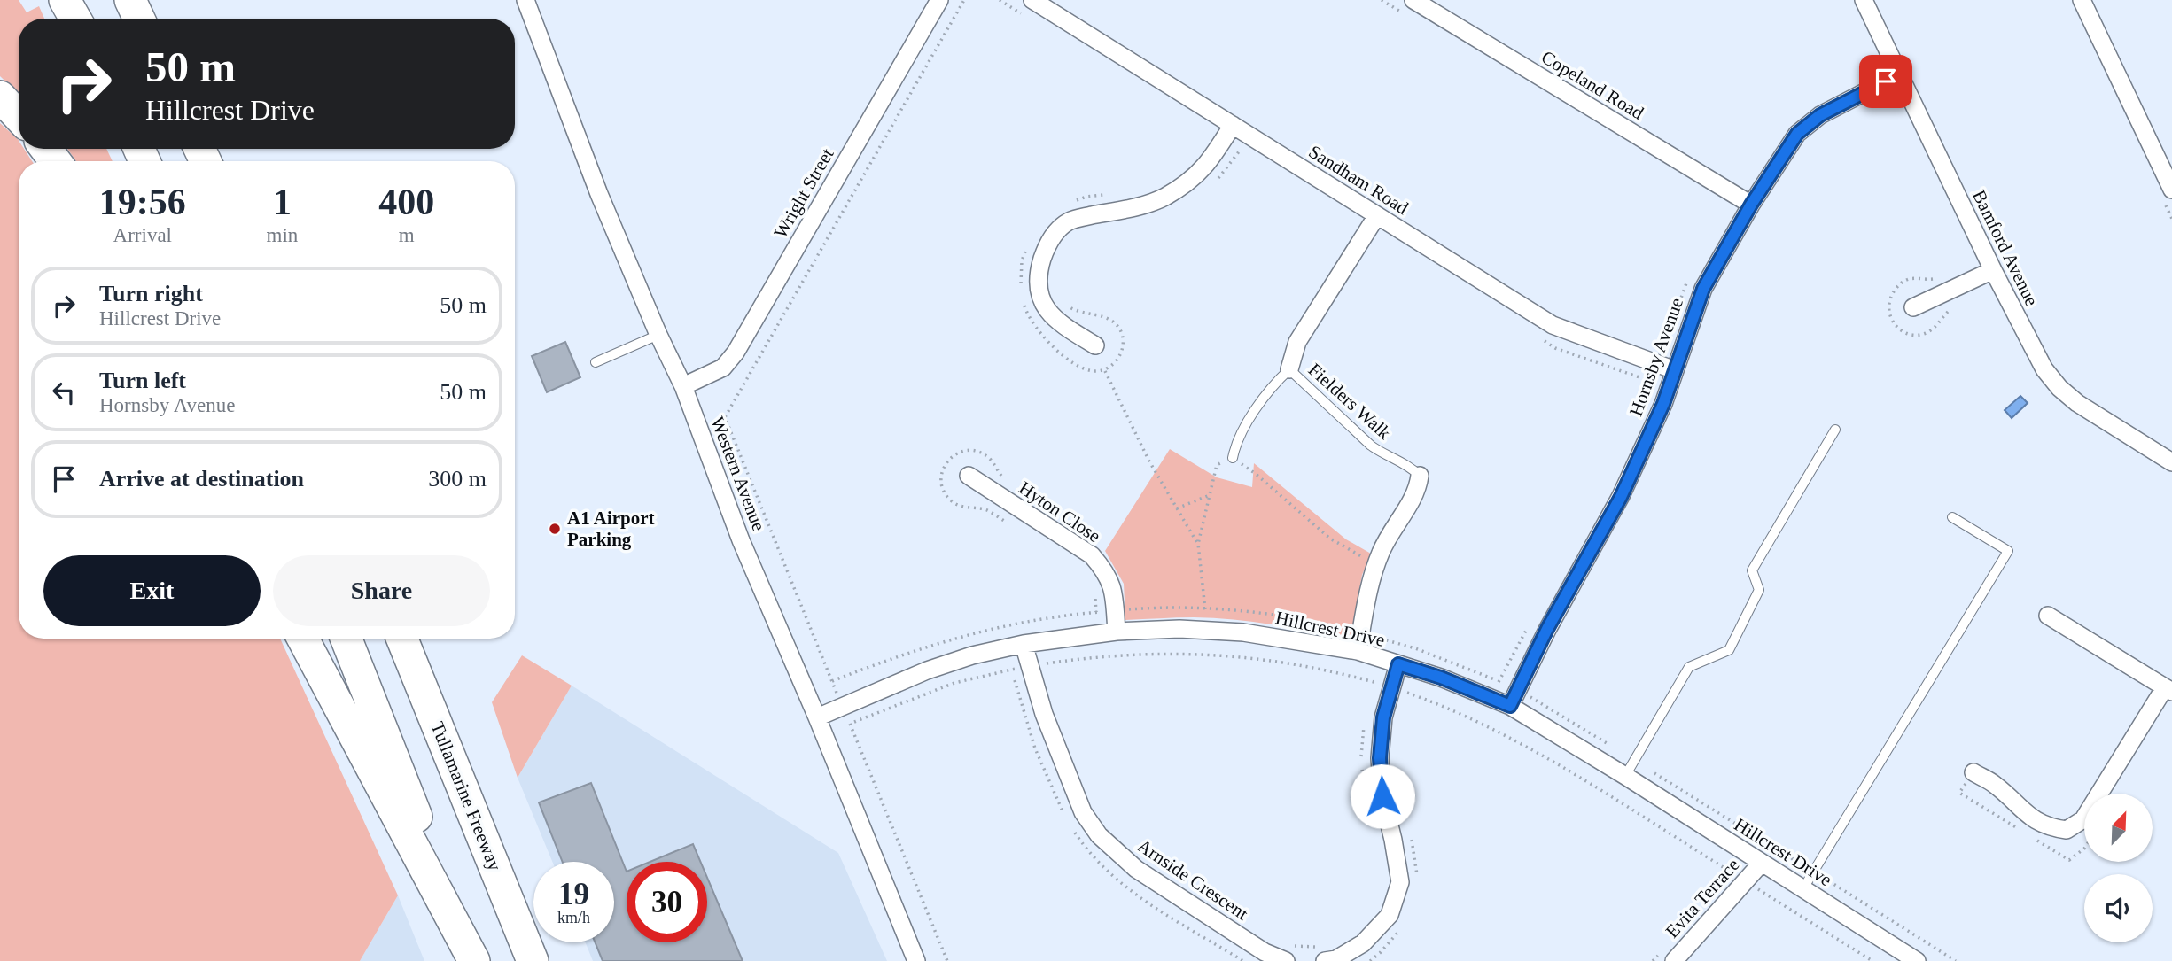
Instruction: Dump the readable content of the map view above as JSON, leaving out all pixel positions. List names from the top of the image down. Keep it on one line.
{"streets":{"highway":["Tullamarine Freeway"],"street":["Copeland Road","Sandham Road","Wright Street","Bamford Avenue","Hornsby Avenue","Western Avenue","Hyton Close","Hillcrest Drive","Arnside Crescent","Evita Terrace"],"lane":["Fielders Walk"]},"crossings":[["Copeland Road","Hornsby Avenue"],["Sandham Road","Hornsby Avenue"],["Wright Street","Western Avenue"],["Bamford Avenue","Hornsby Avenue"],["Hornsby Avenue","Hillcrest Drive"],["Western Avenue","Hillcrest Drive"],["Hyton Close","Hillcrest Drive"],["Hillcrest Drive","Arnside Crescent"],["Hillcrest Drive","Evita Terrace"]],"places":["A1 Airport Parking"],"north":"top right","page":{"turn":["50 m","Hillcrest Drive"],"eta":["19:56","Arrival","1","min","400","m"],"list":[{"name":"Turn right","note":"Hillcrest Drive","value":"50 m"},{"name":"Turn left","note":"Hornsby Avenue","value":"50 m"},{"name":"Arrive at destination","value":"300 m"}],"buttons":["Exit","Share"],"speed":"19 km/h","limit":"30"}}
